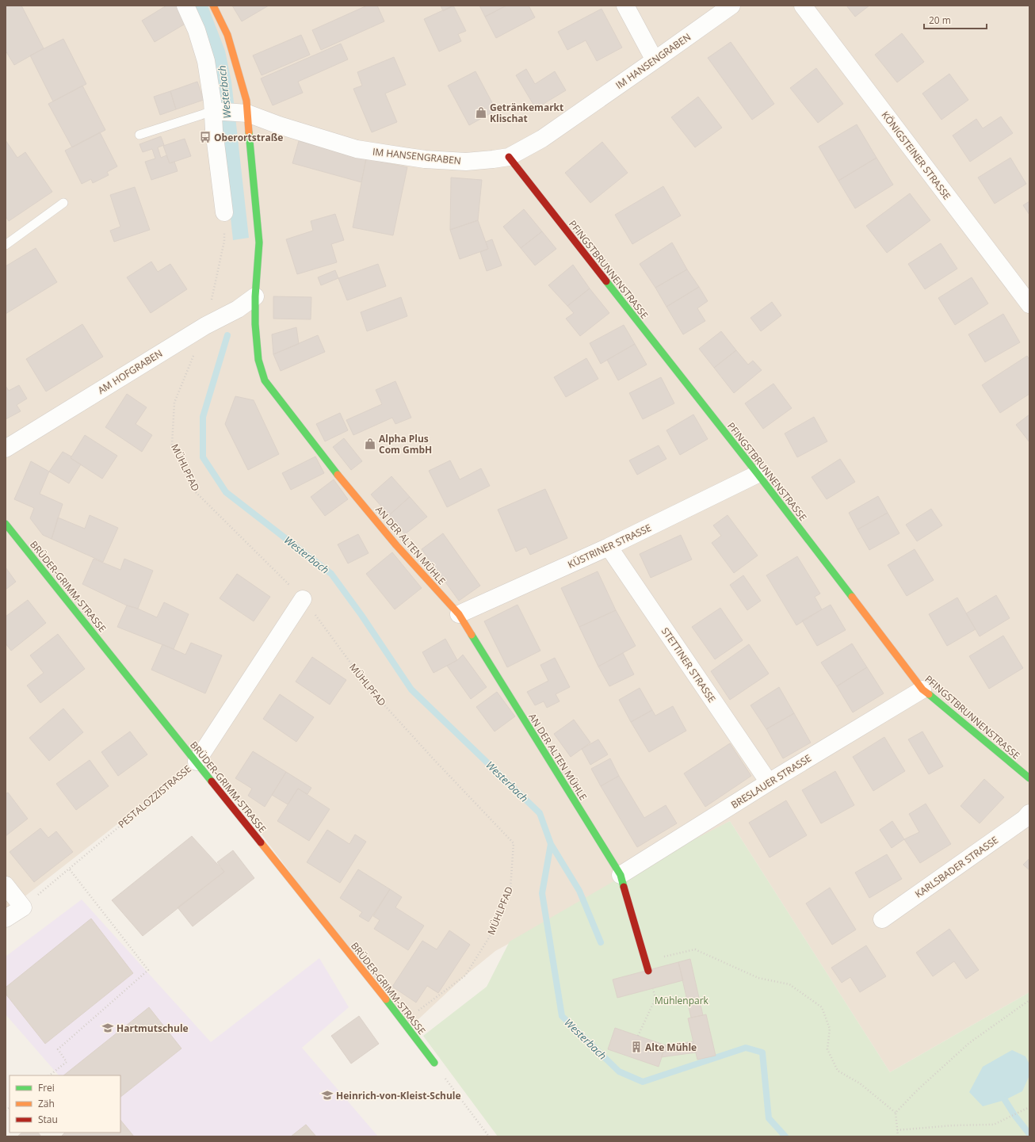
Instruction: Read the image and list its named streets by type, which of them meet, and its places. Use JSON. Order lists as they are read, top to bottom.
{
  "streets": {
    "street": [
      "IM HANSENGRABEN",
      "KÖNIGSTEINER STRASSE",
      "PFINGSTBRUNNENSTRASSE",
      "AM HOFGRABEN",
      "AN DER ALTEN MÜHLE",
      "KÜSTRINER STRASSE",
      "BRÜDER-GRIMM-STRASSE",
      "STETTINER STRASSE",
      "BRESLAUER STRASSE",
      "PESTALOZZISTRASSE",
      "KARLSBADER STRASSE"
    ],
    "path": ["MÜHLPFAD"]
  },
  "crossings": [
    ["IM HANSENGRABEN", "PFINGSTBRUNNENSTRASSE"],
    ["IM HANSENGRABEN", "AN DER ALTEN MÜHLE"],
    ["PFINGSTBRUNNENSTRASSE", "KÜSTRINER STRASSE"],
    ["PFINGSTBRUNNENSTRASSE", "BRESLAUER STRASSE"],
    ["AM HOFGRABEN", "AN DER ALTEN MÜHLE"],
    ["MÜHLPFAD", "BRÜDER-GRIMM-STRASSE"],
    ["MÜHLPFAD", "PESTALOZZISTRASSE"],
    ["AN DER ALTEN MÜHLE", "KÜSTRINER STRASSE"],
    ["AN DER ALTEN MÜHLE", "BRESLAUER STRASSE"],
    ["KÜSTRINER STRASSE", "STETTINER STRASSE"],
    ["BRÜDER-GRIMM-STRASSE", "PESTALOZZISTRASSE"],
    ["STETTINER STRASSE", "BRESLAUER STRASSE"]
  ],
  "water": ["Westerbach"],
  "parks": ["Mühlenpark"],
  "places": {
    "shop": ["Getränkemarkt Klischat", "Alpha Plus Com GmbH"],
    "bus stop": ["Oberortstraße"],
    "school or university": ["Hartmutschule", "Heinrich-von-Kleist-Schule"],
    "building": ["Alte Mühle"]
  },
  "legend": ["Frei", "Zäh", "Stau"],
  "scale_bar": "20 m"
}
